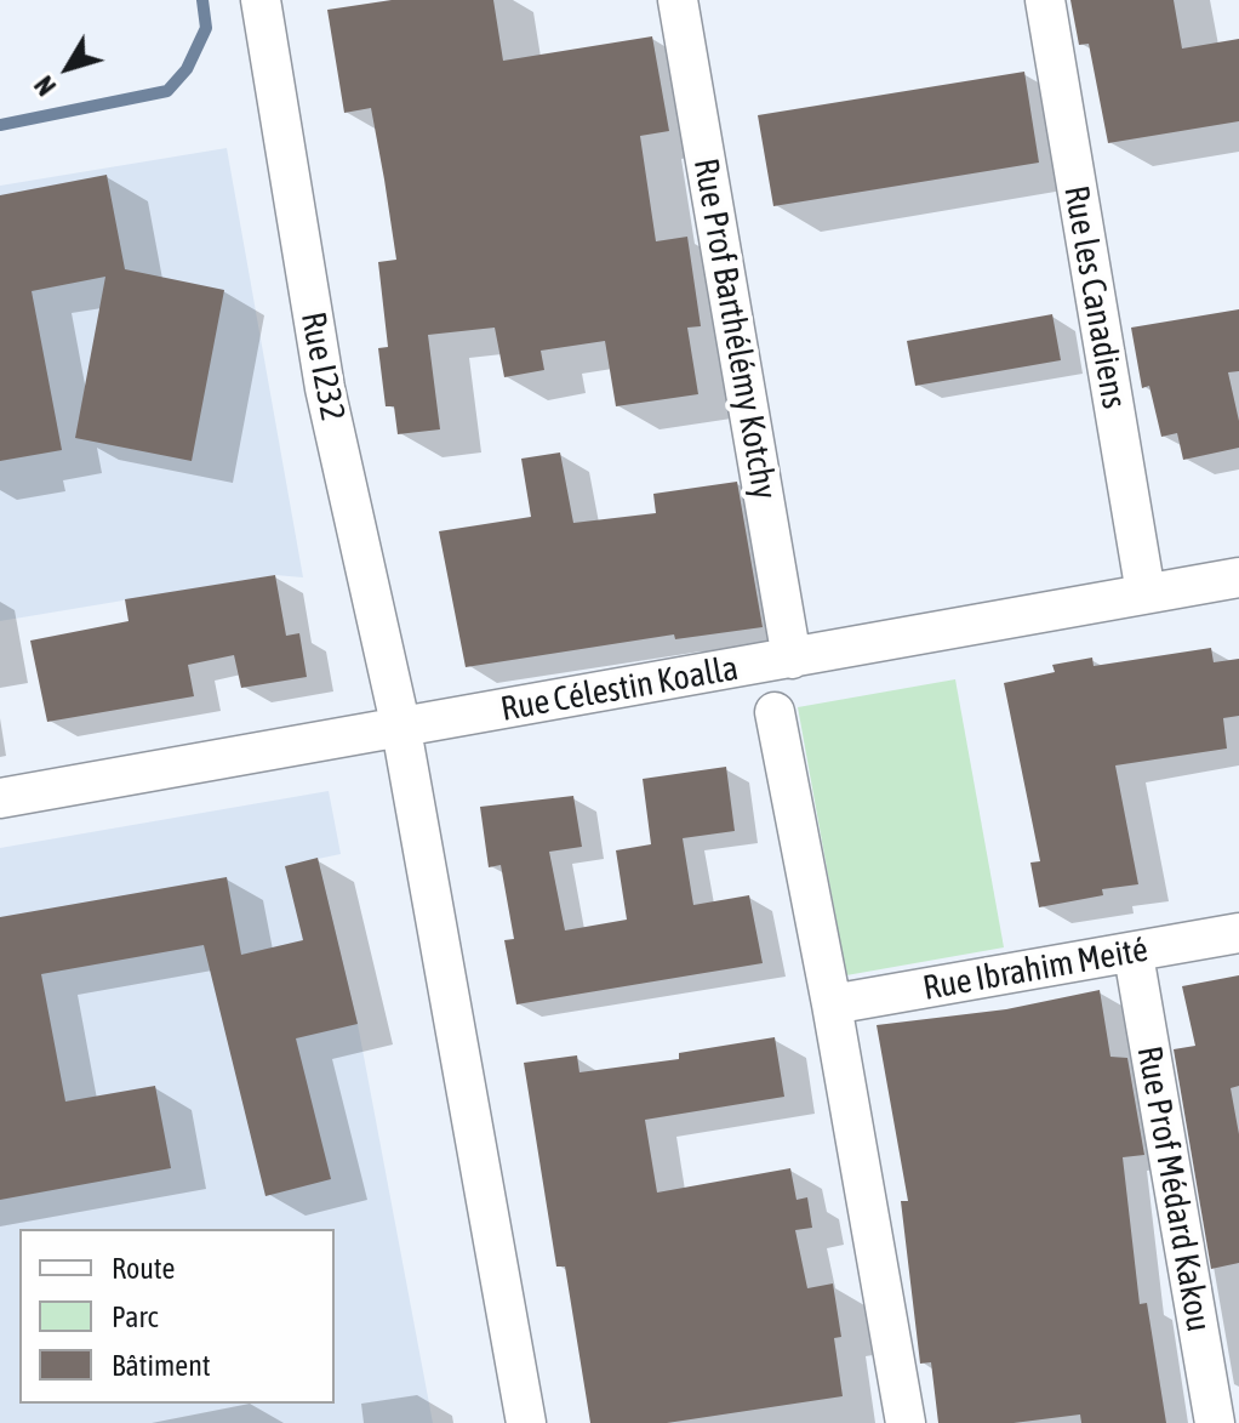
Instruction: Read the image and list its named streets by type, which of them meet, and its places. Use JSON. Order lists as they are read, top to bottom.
{
  "streets": {
    "street": [
      "Rue les Canadiens",
      "Rue Prof Barthélémy Kotchy",
      "Rue I232",
      "Rue Célestin Koalla",
      "Rue Ibrahim Meité",
      "Rue Prof Médard Kakou"
    ]
  },
  "crossings": [
    ["Rue les Canadiens", "Rue Célestin Koalla"],
    ["Rue Prof Barthélémy Kotchy", "Rue Célestin Koalla"],
    ["Rue I232", "Rue Célestin Koalla"],
    ["Rue Ibrahim Meité", "Rue Prof Médard Kakou"]
  ],
  "legend": ["Route", "Parc", "Bâtiment"],
  "north": "bottom left"
}
